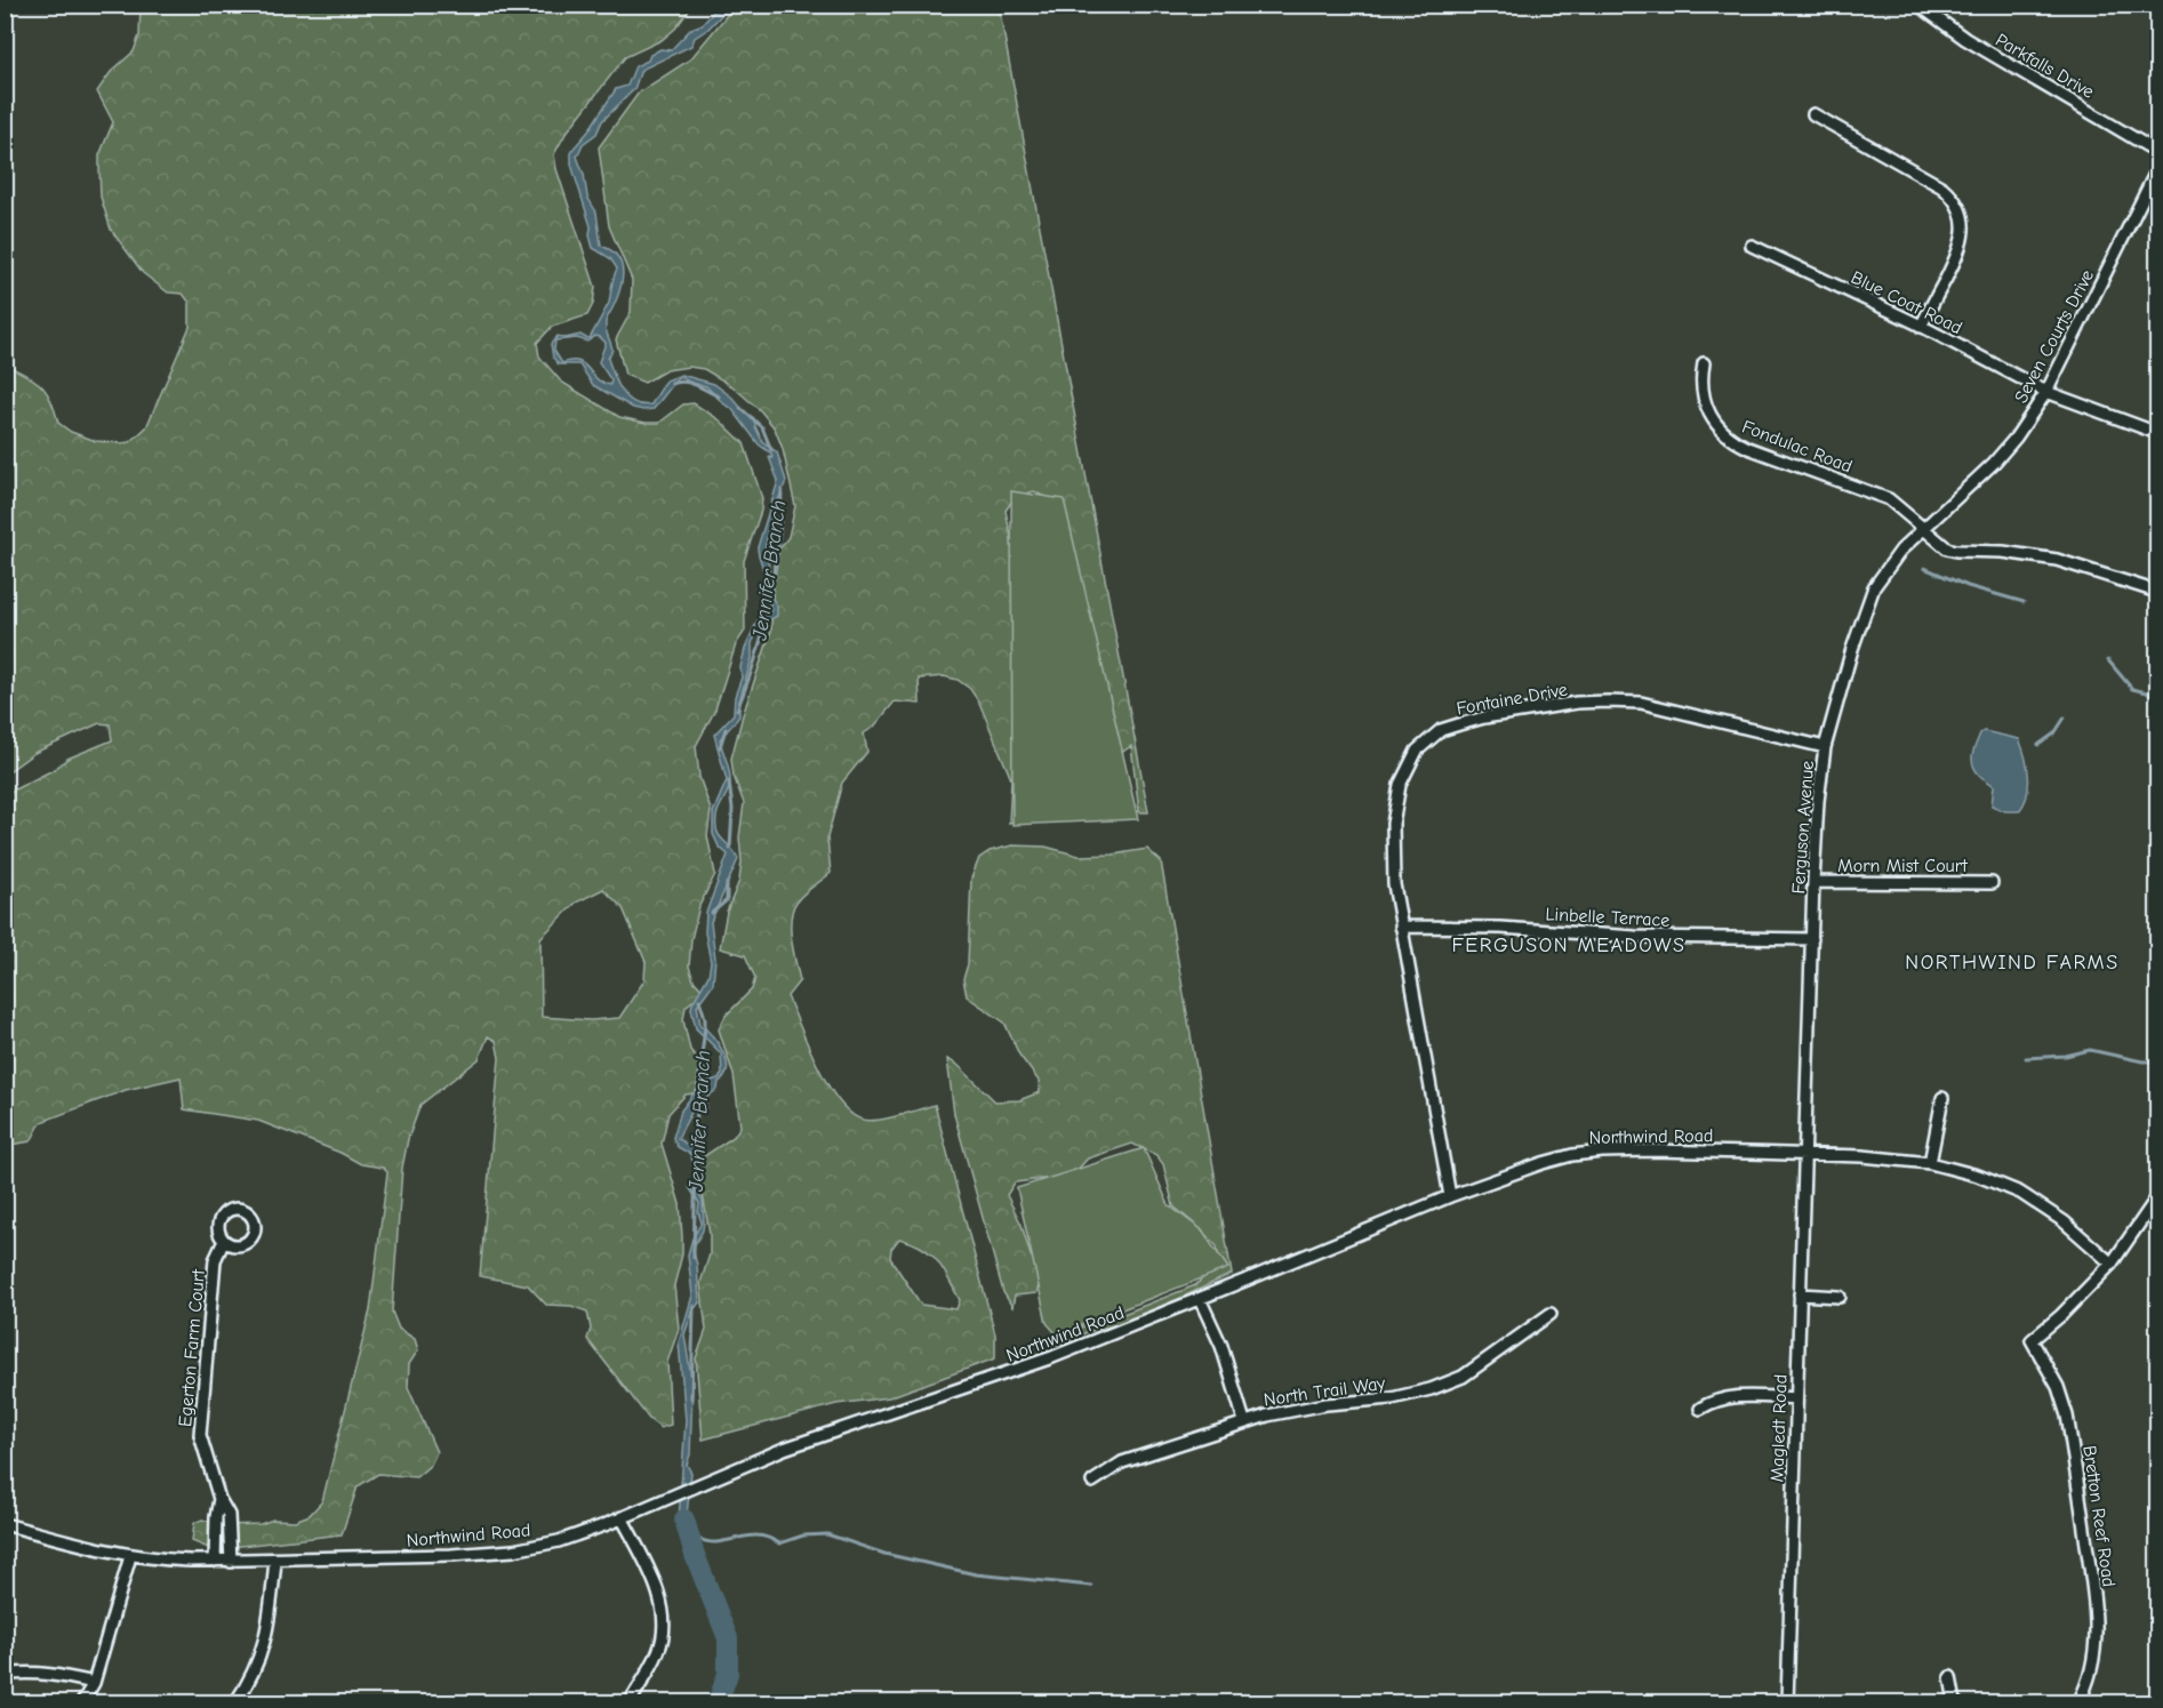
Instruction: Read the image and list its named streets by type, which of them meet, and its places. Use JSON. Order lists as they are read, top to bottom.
{
  "streets": {
    "street": [
      "Parkfalls Drive",
      "Blue Coat Road",
      "Seven Courts Drive",
      "Fondulac Road",
      "Fontaine Drive",
      "Ferguson Avenue",
      "Morn Mist Court",
      "Linbelle Terrace",
      "Northwind Road",
      "Egerton Farm Court",
      "North Trail Way",
      "Magledt Road",
      "Bretton Reef Road"
    ]
  },
  "crossings": [
    ["Blue Coat Road", "Seven Courts Drive"],
    ["Seven Courts Drive", "Fondulac Road"],
    ["Seven Courts Drive", "Ferguson Avenue"],
    ["Fondulac Road", "Ferguson Avenue"],
    ["Fontaine Drive", "Ferguson Avenue"],
    ["Fontaine Drive", "Linbelle Terrace"],
    ["Fontaine Drive", "Northwind Road"],
    ["Ferguson Avenue", "Morn Mist Court"],
    ["Ferguson Avenue", "Linbelle Terrace"],
    ["Ferguson Avenue", "Northwind Road"],
    ["Ferguson Avenue", "Magledt Road"],
    ["Northwind Road", "Egerton Farm Court"],
    ["Northwind Road", "Magledt Road"],
    ["Northwind Road", "Bretton Reef Road"]
  ],
  "districts": ["FERGUSON MEADOWS", "NORTHWIND FARMS"],
  "water": ["Jennifer Branch"]
}
